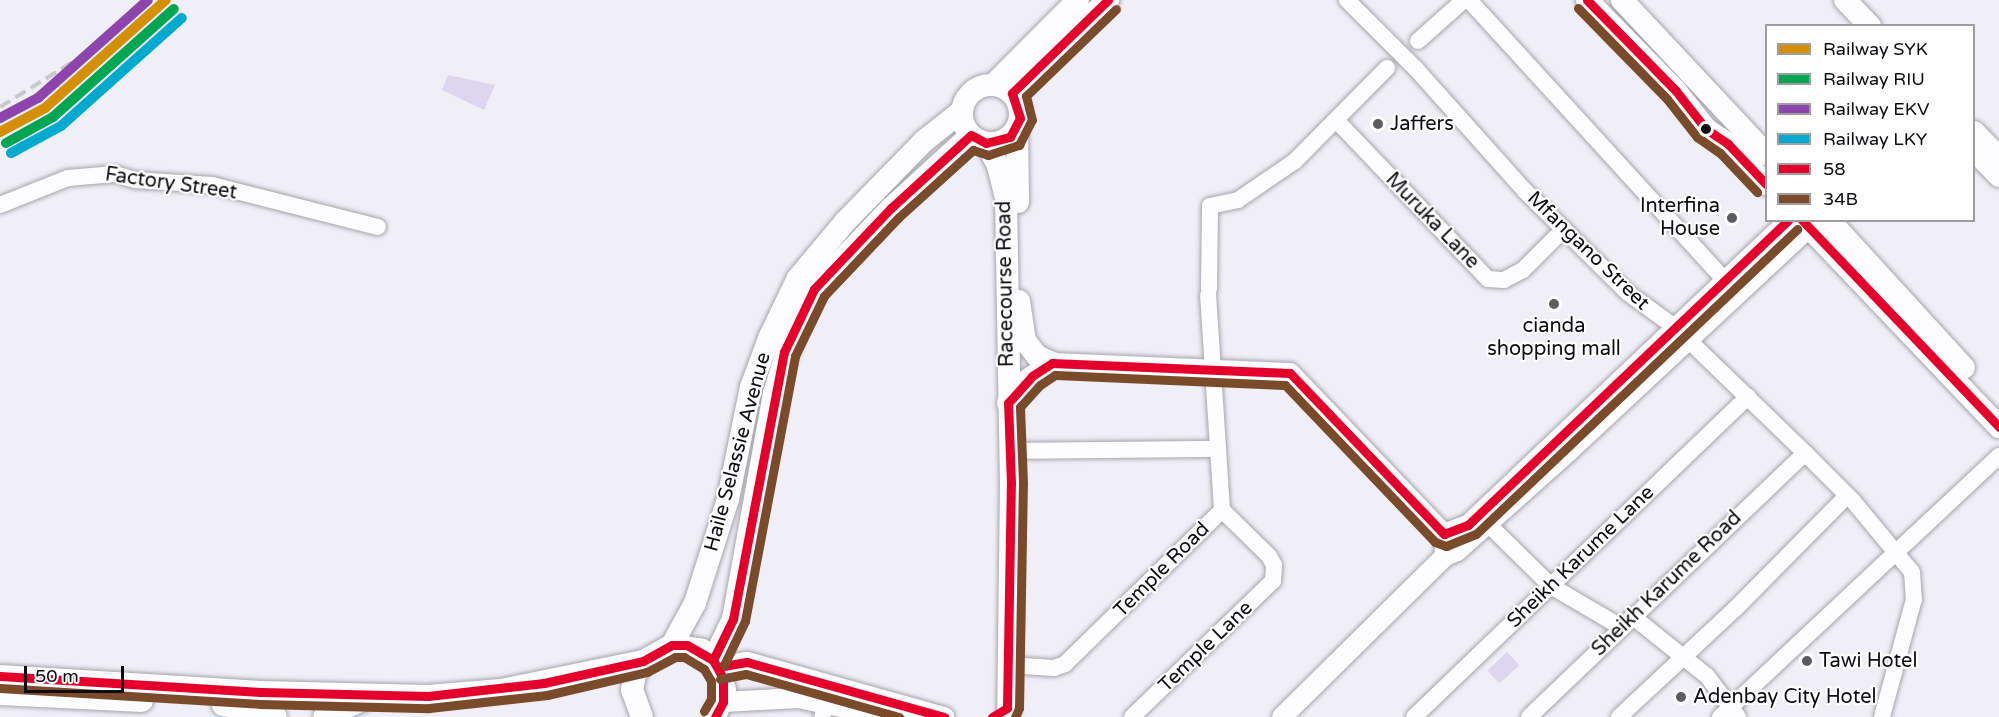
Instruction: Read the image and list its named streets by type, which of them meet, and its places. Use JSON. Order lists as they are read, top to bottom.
{
  "streets": {
    "main road": ["Racecourse Road", "Haile Selassie Avenue"],
    "street": [
      "Factory Street",
      "Muruka Lane",
      "Mfangano Street",
      "Sheikh Karume Lane",
      "Temple Road",
      "Sheikh Karume Road",
      "Temple Lane"
    ]
  },
  "crossings": [
    ["Muruka Lane", "Mfangano Street"],
    ["Muruka Lane", "Temple Road"],
    ["Mfangano Street", "Sheikh Karume Lane"],
    ["Mfangano Street", "Sheikh Karume Road"],
    ["Racecourse Road", "Haile Selassie Avenue"],
    ["Racecourse Road", "Temple Road"],
    ["Temple Road", "Temple Lane"]
  ],
  "places": [
    "Jaffers",
    "Interfina House",
    "cianda shopping mall",
    "Tawi Hotel",
    "Adenbay City Hotel"
  ],
  "lines": [
    "rail line SYK",
    "rail line EKV",
    "transit line 58",
    "transit line 34B",
    "rail line RIU",
    "rail line LKY"
  ],
  "legend": [
    "Railway SYK",
    "Railway RIU",
    "Railway EKV",
    "Railway LKY",
    "58",
    "34B"
  ],
  "scale_bar": "50 m"
}
